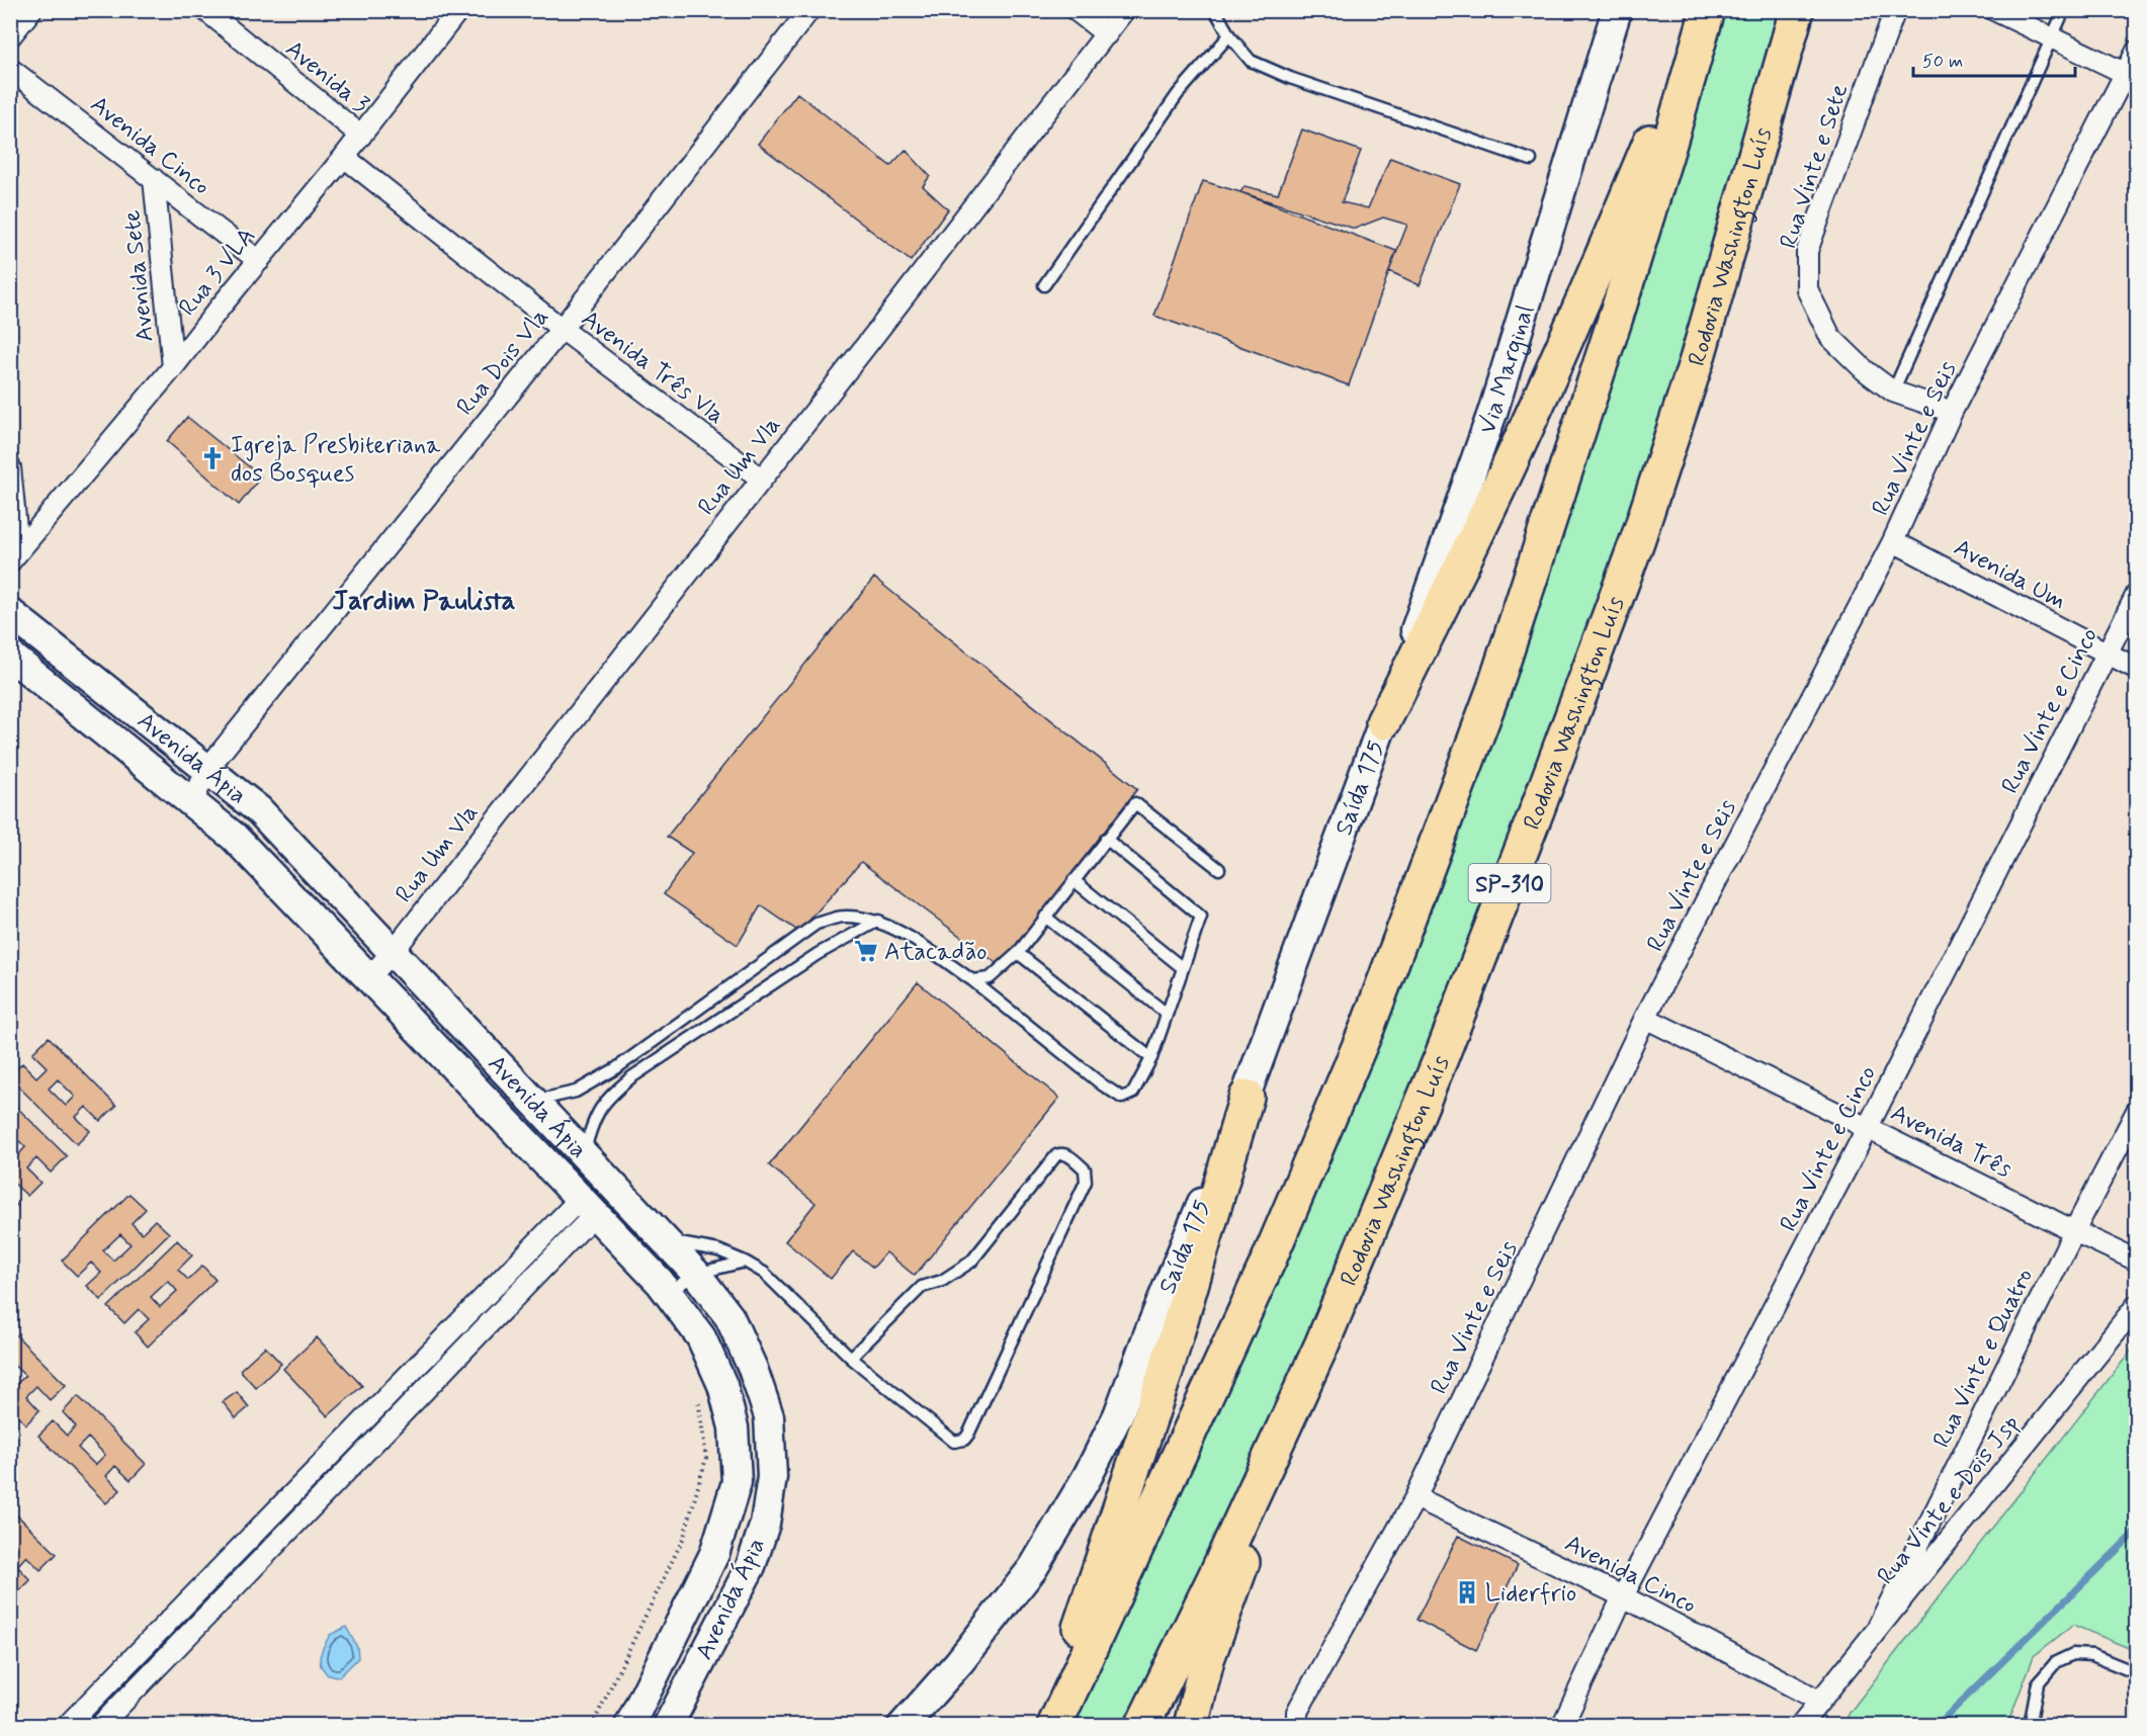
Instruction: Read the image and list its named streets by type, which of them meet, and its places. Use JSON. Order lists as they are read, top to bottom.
{
  "streets": {
    "highway": ["Rodovia Washington Luís", "SP-310"],
    "street": [
      "Avenida 3",
      "Avenida Cinco",
      "Rua Vinte e Sete",
      "Rua 3 VLA",
      "Avenida Sete",
      "Rua Dois Vla",
      "Avenida Três Vla",
      "Via Marginal",
      "Rua Vinte e Seis",
      "Rua Um Vla",
      "Avenida Um",
      "Rua Vinte e Cinco",
      "Avenida Ápia",
      "Saída 175",
      "Avenida Três",
      "Rua Vinte e Quatro",
      "Rua Vinte e Dois Jsp"
    ]
  },
  "crossings": [
    ["Avenida 3", "Rua 3 VLA"],
    ["Avenida Cinco", "Rua 3 VLA"],
    ["Avenida Cinco", "Avenida Sete"],
    ["Avenida Cinco", "Rua Vinte e Seis"],
    ["Avenida Cinco", "Rua Vinte e Cinco"],
    ["Avenida Cinco", "Rua Vinte e Dois Jsp"],
    ["Rua Vinte e Sete", "Rua Vinte e Seis"],
    ["Rua 3 VLA", "Avenida Sete"],
    ["Rua 3 VLA", "Avenida Três Vla"],
    ["Rua Dois Vla", "Avenida Três Vla"],
    ["Rua Dois Vla", "Avenida Ápia"],
    ["Avenida Três Vla", "Rua Um Vla"],
    ["Via Marginal", "Saída 175"],
    ["Rua Vinte e Seis", "Avenida Um"],
    ["Rua Vinte e Seis", "Avenida Três"],
    ["Rua Um Vla", "Avenida Ápia"],
    ["Avenida Um", "Rua Vinte e Cinco"],
    ["Rua Vinte e Cinco", "Avenida Três"],
    ["Avenida Três", "Rua Vinte e Quatro"],
    ["Rua Vinte e Quatro", "Rua Vinte e Dois Jsp"]
  ],
  "districts": ["Jardim Paulista"],
  "places": {
    "church": ["Igreja Presbiteriana dos Bosques"],
    "supermarket": ["Atacadão"],
    "building": ["Liderfrio"]
  },
  "scale_bar": "50 m"
}
